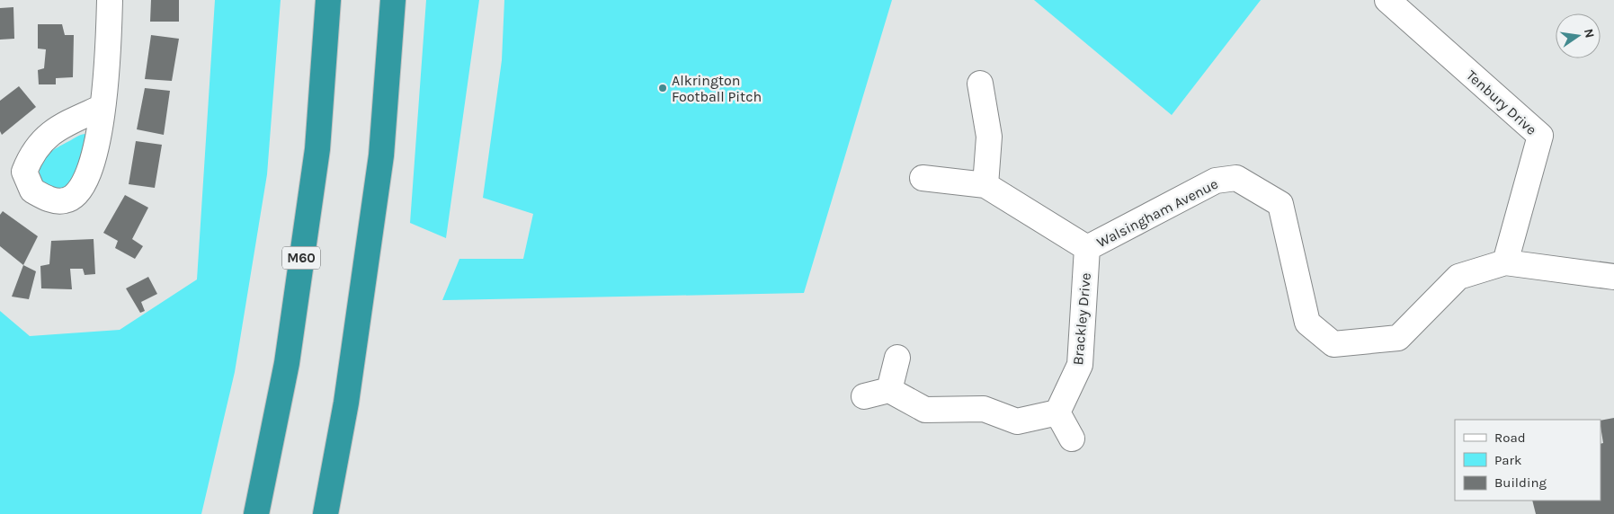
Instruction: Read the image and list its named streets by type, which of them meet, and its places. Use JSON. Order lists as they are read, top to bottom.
{
  "streets": {
    "highway": ["M60"],
    "street": ["Tenbury Drive", "Walsingham Avenue", "Brackley Drive"]
  },
  "crossings": [
    ["Tenbury Drive", "Walsingham Avenue"],
    ["Walsingham Avenue", "Brackley Drive"]
  ],
  "places": ["Alkrington Football Pitch"],
  "legend": ["Road", "Park", "Building"],
  "north": "right"
}
